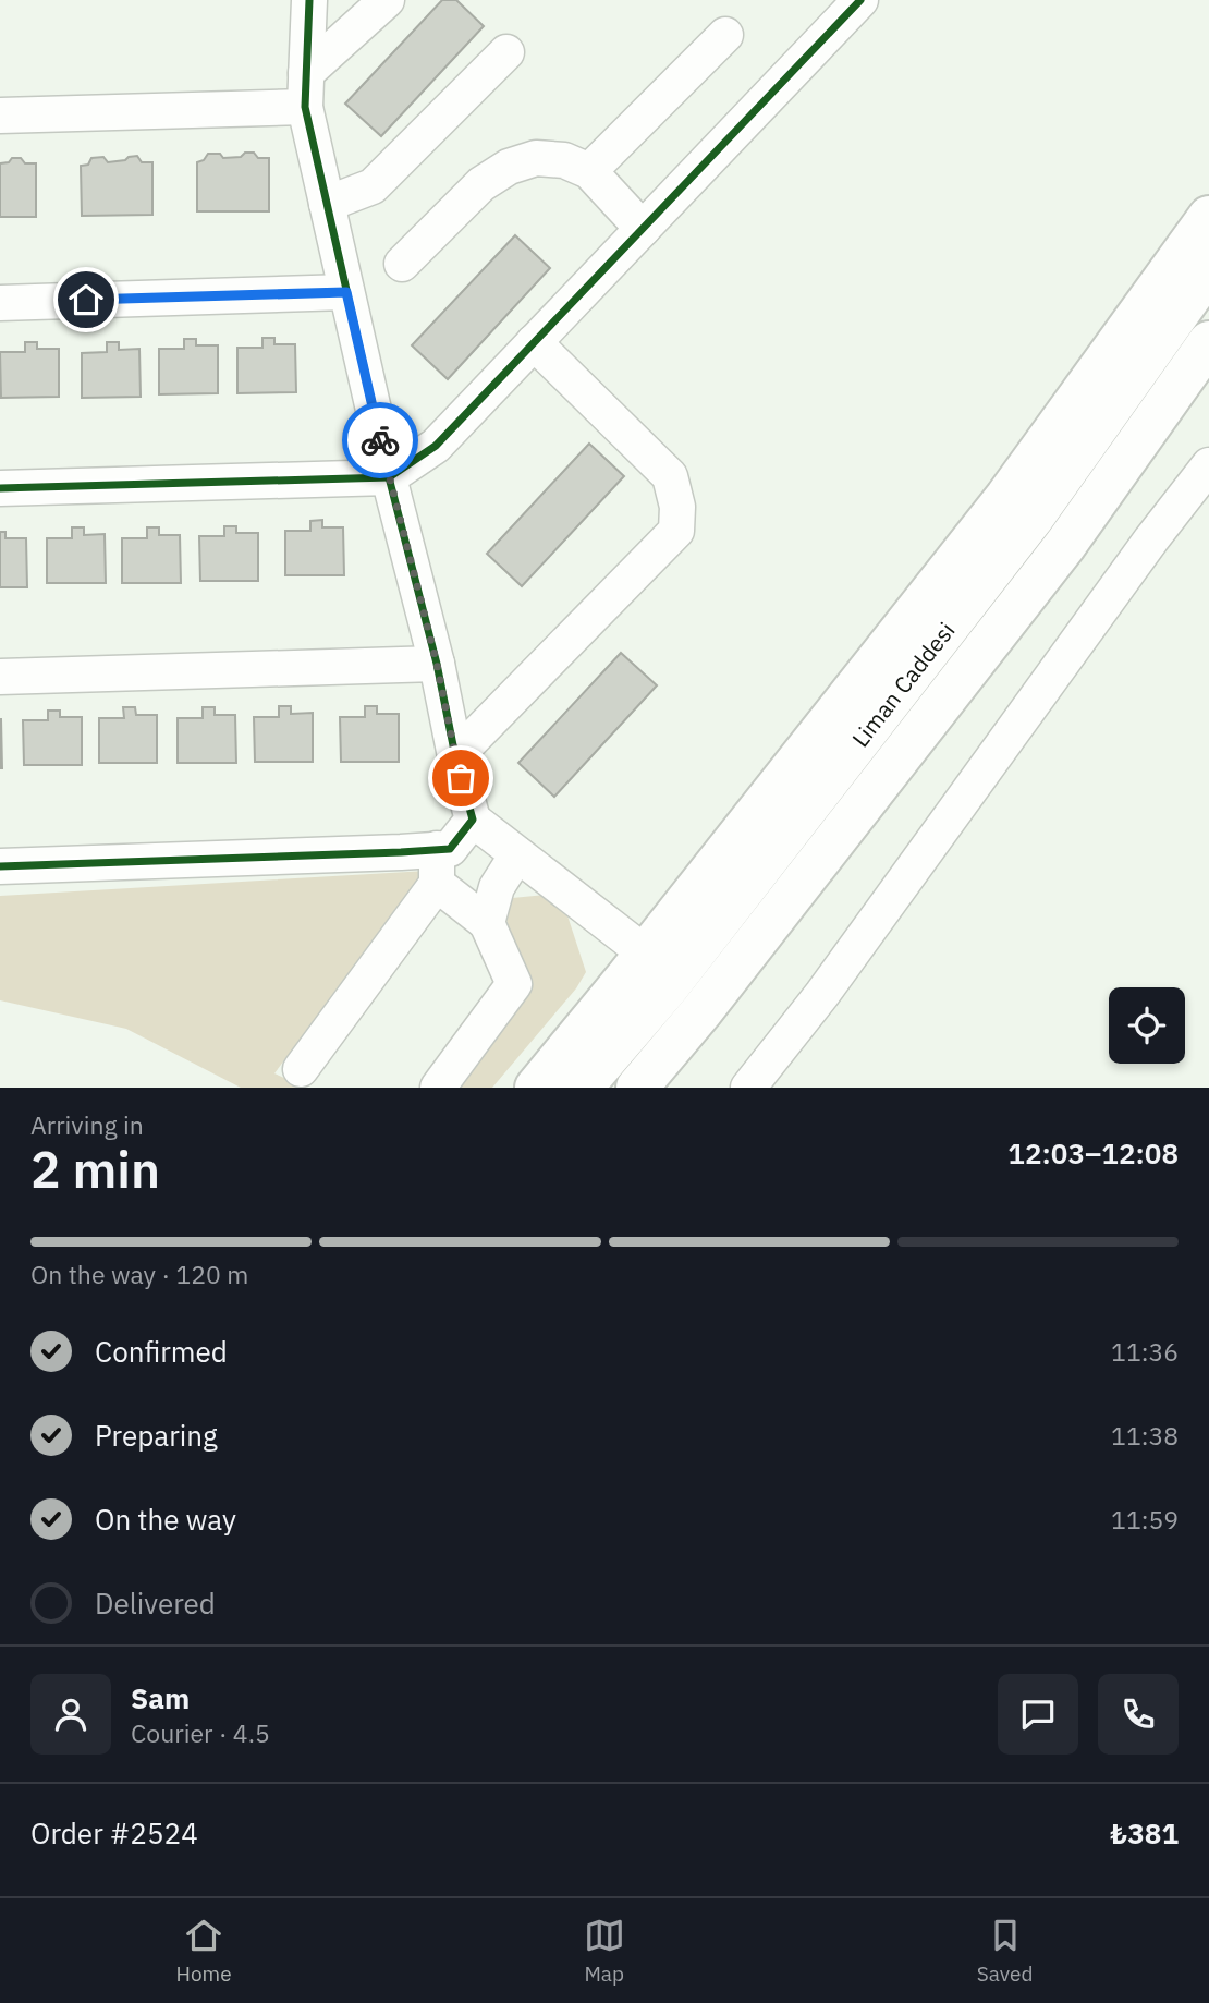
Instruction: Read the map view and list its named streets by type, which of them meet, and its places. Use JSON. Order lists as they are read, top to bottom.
{
  "streets": {
    "highway": ["Liman Caddesi"]
  },
  "page": {
    "heading": ["2 min", "Arriving in", "12:03–12:08"],
    "panel": [
      "Sam",
      "Courier · 4.5",
      "Order #2524",
      "₺381"
    ],
    "bar": "On the way · 120 m",
    "list": [
      ["Confirmed", "11:36"],
      ["Preparing", "11:38"],
      ["On the way", "11:59"],
      "Delivered"
    ],
    "tabs": ["Home", "Map", "Saved"]
  }
}
